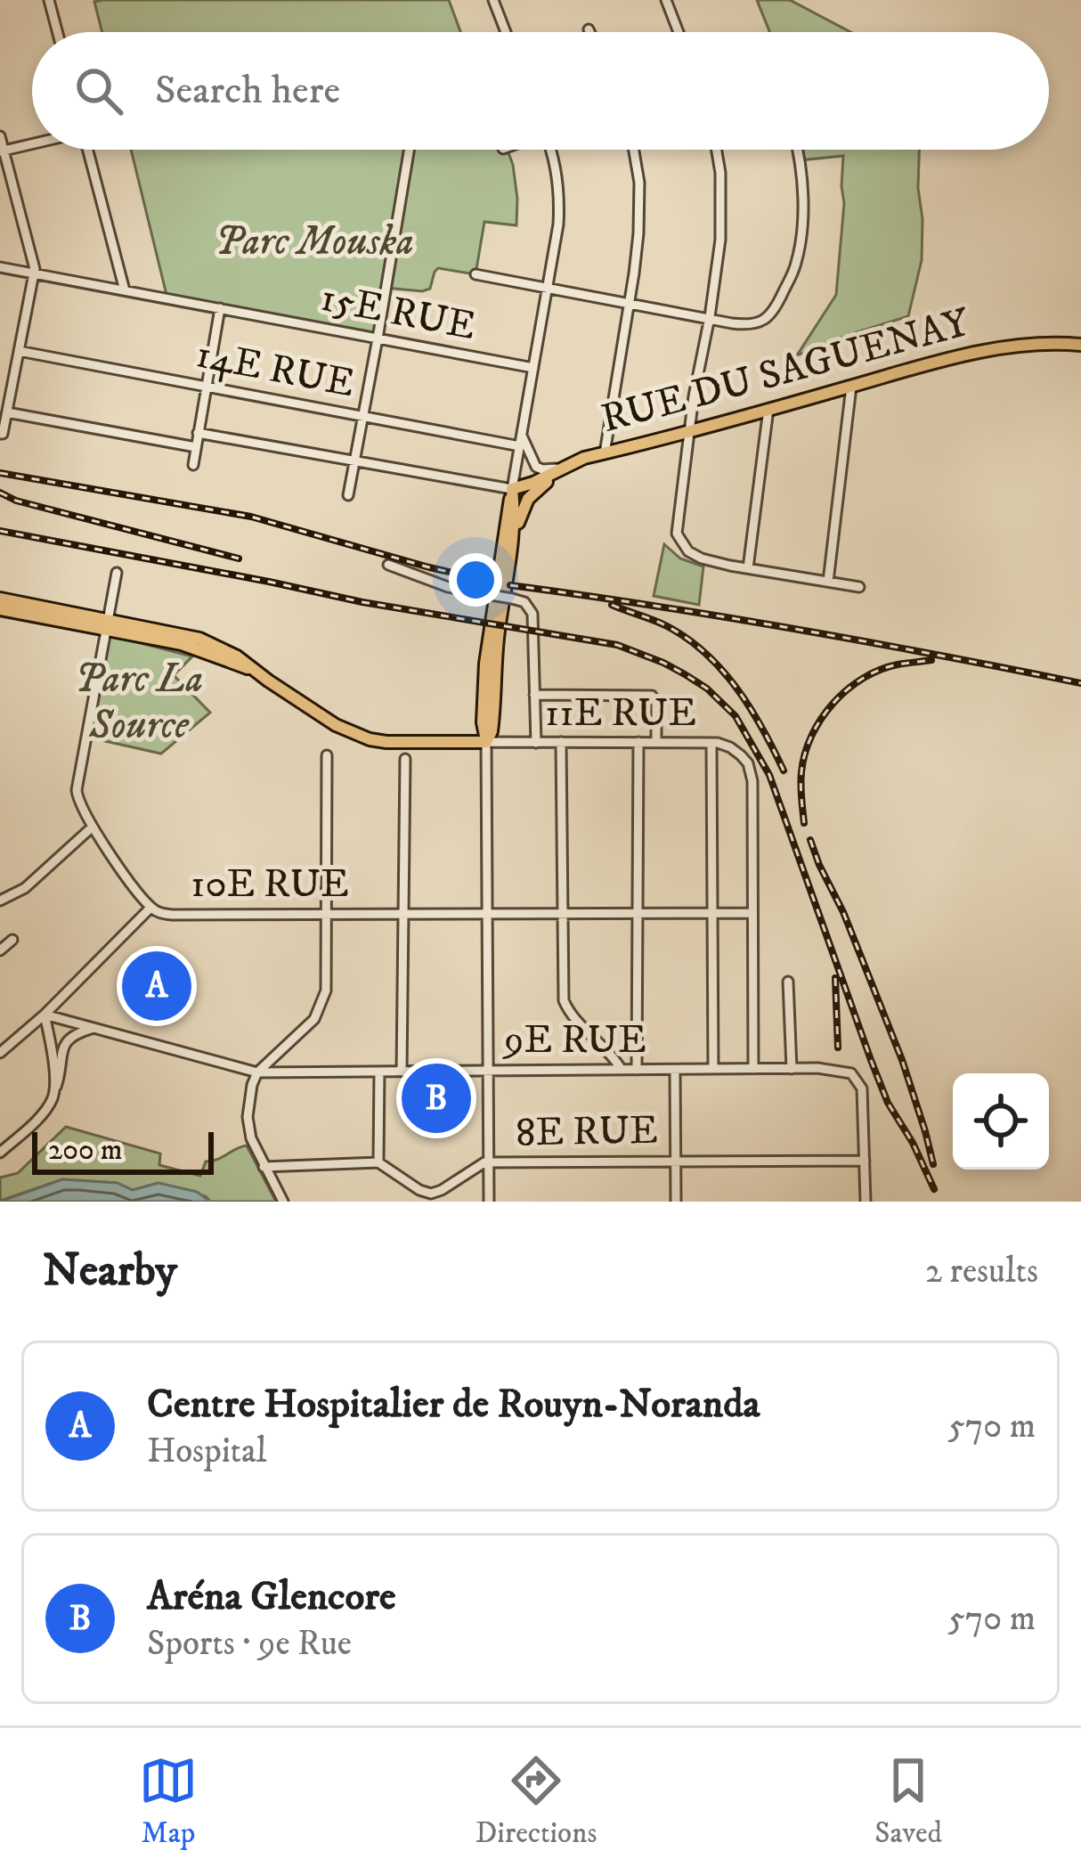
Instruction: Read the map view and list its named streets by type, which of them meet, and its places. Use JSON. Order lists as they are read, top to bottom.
{
  "streets": {
    "main road": ["RUE DU SAGUENAY"],
    "street": [
      "15E RUE",
      "14E RUE",
      "11E RUE",
      "10E RUE",
      "9E RUE",
      "8E RUE"
    ]
  },
  "crossings": [
    ["11E RUE", "10E RUE"],
    ["9E RUE", "8E RUE"]
  ],
  "parks": ["Parc Mouska", "Parc La Source"],
  "scale_bar": "200 m",
  "page": {
    "search": "Search here",
    "pins": ["A", "B"],
    "scale": "200 m",
    "heading": ["Nearby", "2 results"],
    "list": [
      {
        "mark": "A",
        "name": "Centre Hospitalier de Rouyn-Noranda",
        "note": "Hospital",
        "value": "570 m"
      },
      {
        "mark": "B",
        "name": "Aréna Glencore",
        "note": "Sports · 9e Rue",
        "value": "570 m"
      }
    ],
    "nav": ["Map", "Directions", "Saved"]
  }
}
